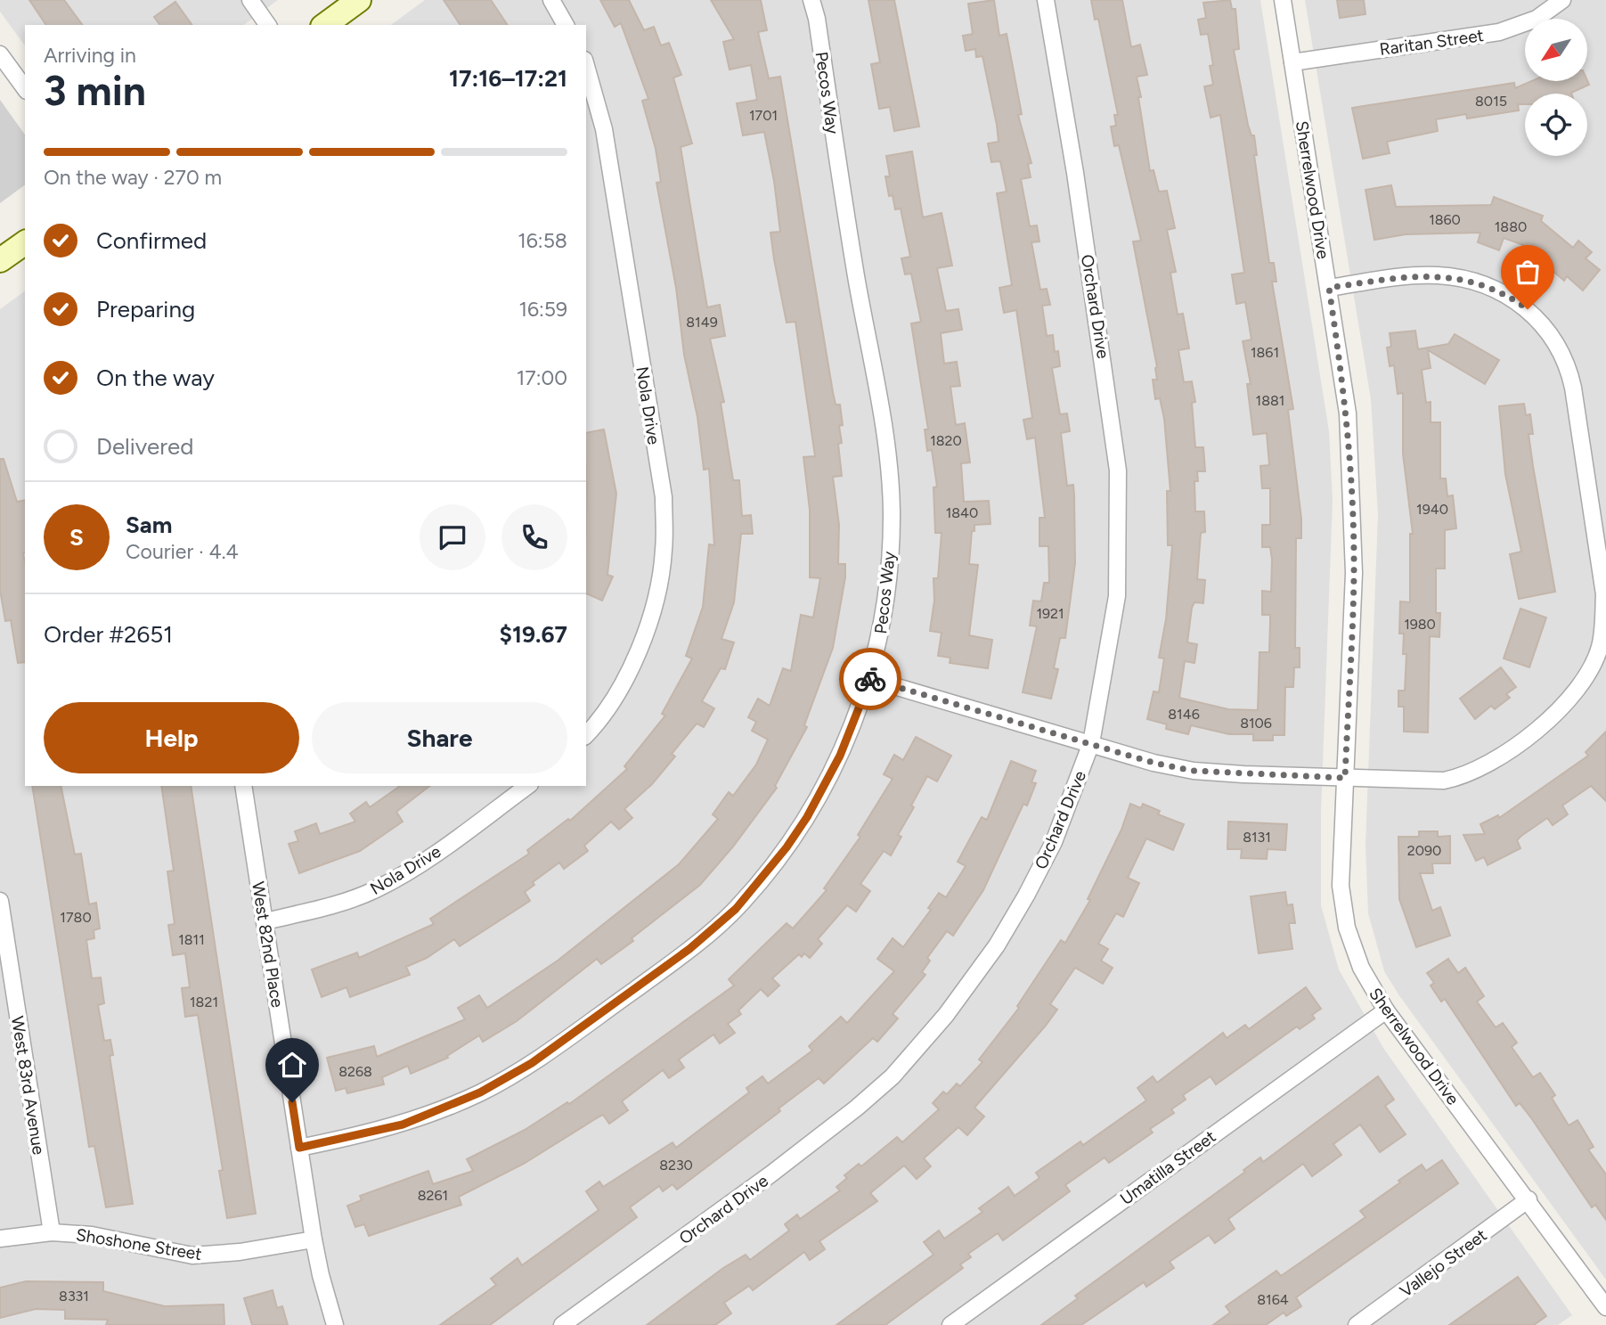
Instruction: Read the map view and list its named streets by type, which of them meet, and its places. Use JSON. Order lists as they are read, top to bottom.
{
  "streets": {
    "street": [
      "Raritan Street",
      "Pecos Way",
      "Sherrelwood Drive",
      "Orchard Drive",
      "Nola Drive",
      "West 82nd Place",
      "West 83rd Avenue",
      "Umatilla Street",
      "Shoshone Street",
      "Vallejo Street"
    ]
  },
  "crossings": [
    ["Raritan Street", "Sherrelwood Drive"],
    ["Pecos Way", "West 82nd Place"],
    ["Sherrelwood Drive", "Umatilla Street"],
    ["Sherrelwood Drive", "Vallejo Street"],
    ["Nola Drive", "West 82nd Place"],
    ["West 82nd Place", "Shoshone Street"],
    ["West 83rd Avenue", "Shoshone Street"]
  ],
  "house_numbers": [
    "8015",
    "1701",
    "1860",
    "1880",
    "8149",
    "1861",
    "1881",
    "1820",
    "1940",
    "1840",
    "1921",
    "1980",
    "8146",
    "8106",
    "8131",
    "2090",
    "1780",
    "1811",
    "1821",
    "8268",
    "8230",
    "8261",
    "8331",
    "8164"
  ],
  "north": "bottom left",
  "page": {
    "heading": ["3 min", "Arriving in", "17:16–17:21"],
    "panel": [
      "Sam",
      "Courier · 4.4",
      "Order #2651",
      "$19.67"
    ],
    "bar": "On the way · 270 m",
    "list": [
      ["Confirmed", "16:58"],
      ["Preparing", "16:59"],
      ["On the way", "17:00"],
      "Delivered"
    ],
    "round": "S",
    "buttons": ["Help", "Share"]
  }
}
